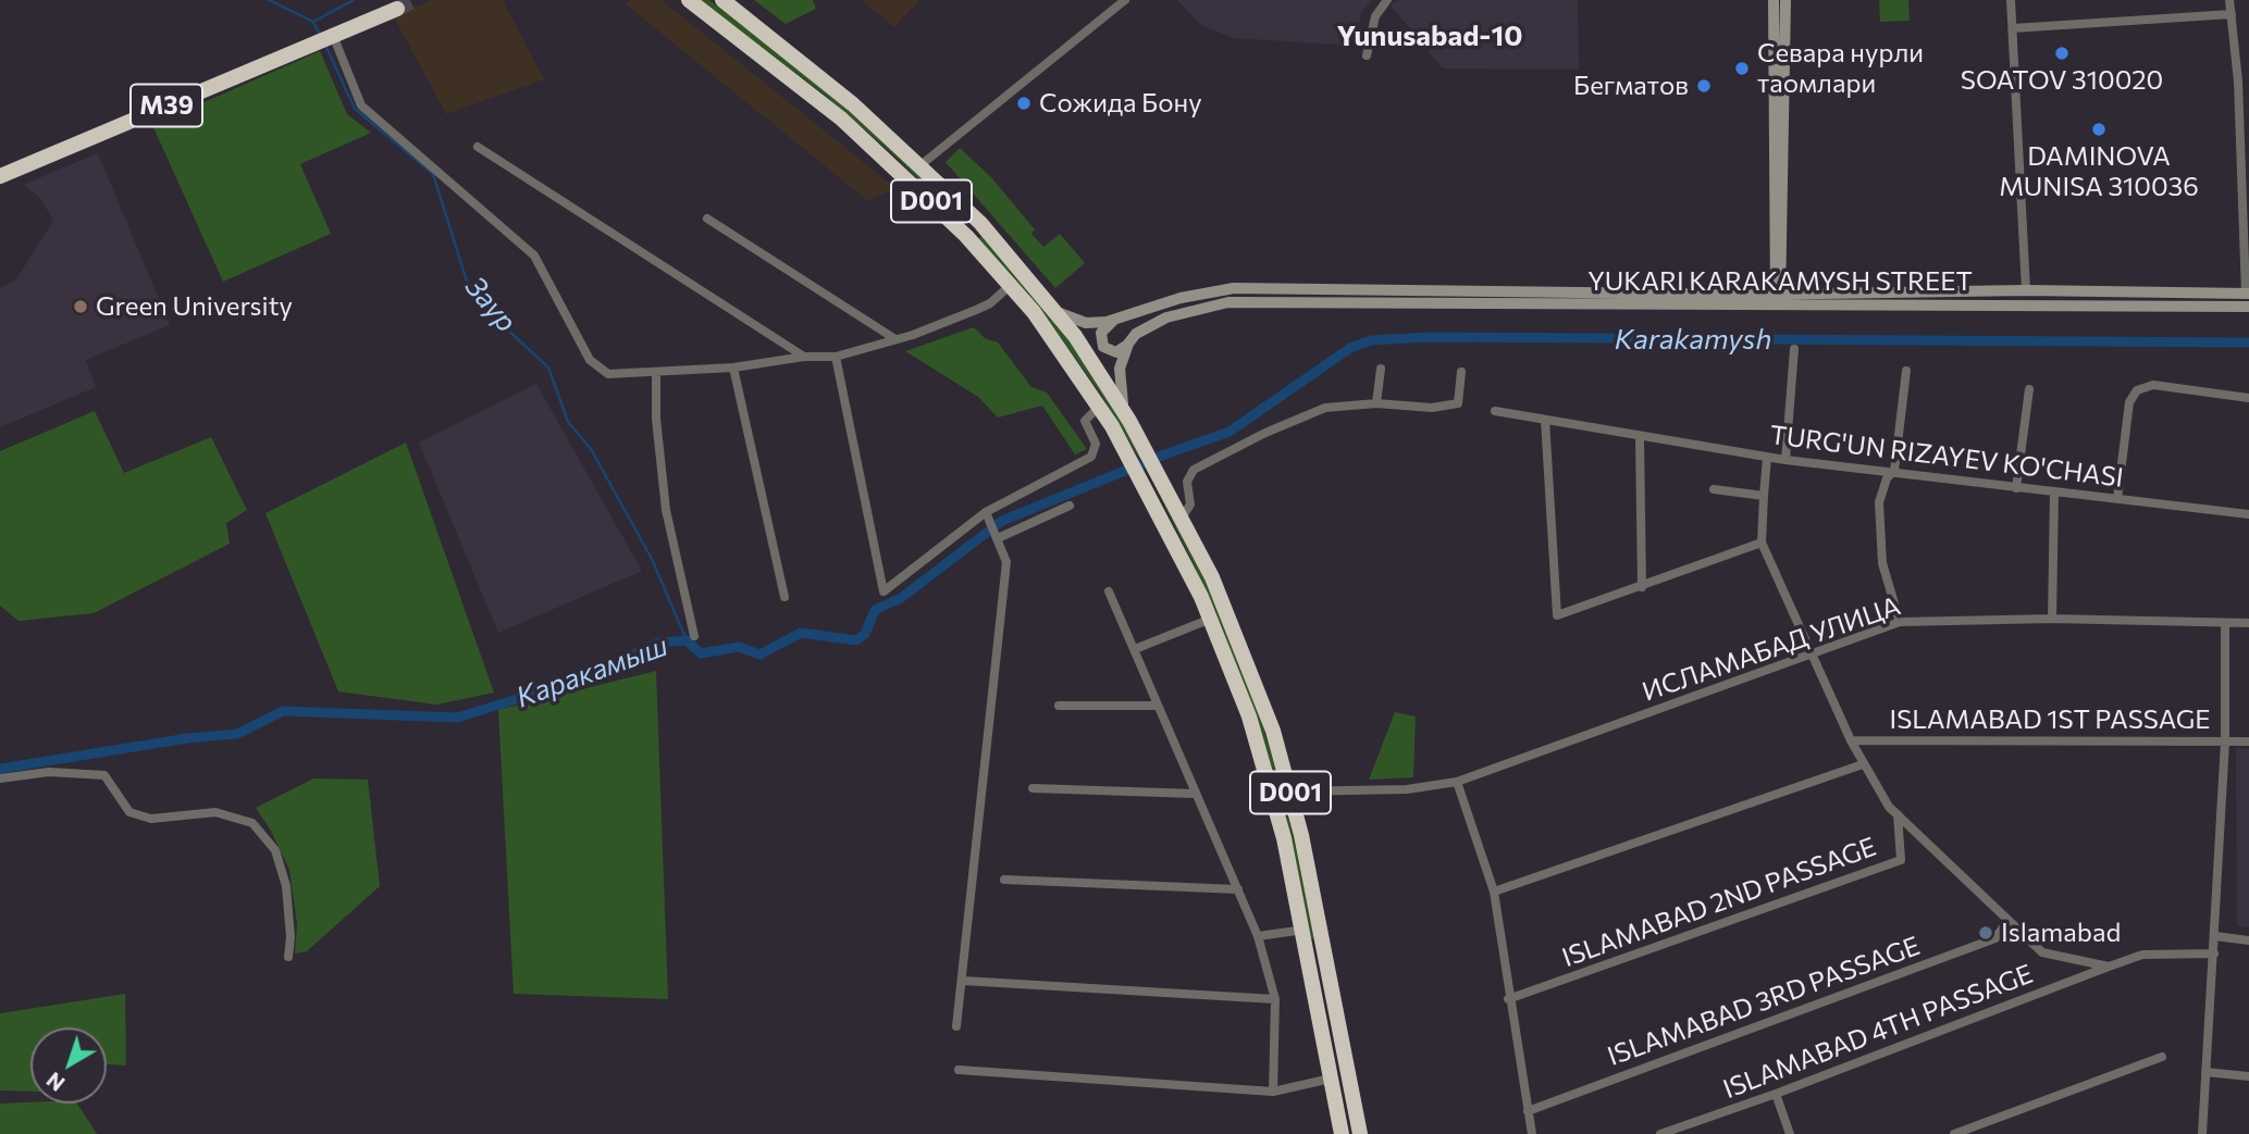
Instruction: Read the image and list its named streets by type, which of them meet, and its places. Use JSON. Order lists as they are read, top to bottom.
{
  "streets": {
    "highway": ["M39", "D001"],
    "main road": ["YUKARI KARAKAMYSH STREET"],
    "street": [
      "TURG'UN RIZAYEV KO'CHASI",
      "ИСЛАМАБАД УЛИЦА",
      "ISLAMABAD 1ST PASSAGE",
      "ISLAMABAD 2ND PASSAGE",
      "ISLAMABAD 3RD PASSAGE",
      "ISLAMABAD 4TH PASSAGE"
    ]
  },
  "crossings": [
    ["D001", "YUKARI KARAKAMYSH STREET"],
    ["D001", "ИСЛАМАБАД УЛИЦА"]
  ],
  "districts": ["Yunusabad-10"],
  "water": ["Заур", "Karakamysh", "Каракамыш"],
  "places": [
    "SOATOV 310020",
    "Севара нурли таомлари",
    "Бегматов",
    "Сожида Бону",
    "DAMINOVA MUNISA 310036",
    "Green University",
    "Islamabad"
  ],
  "north": "bottom left"
}
